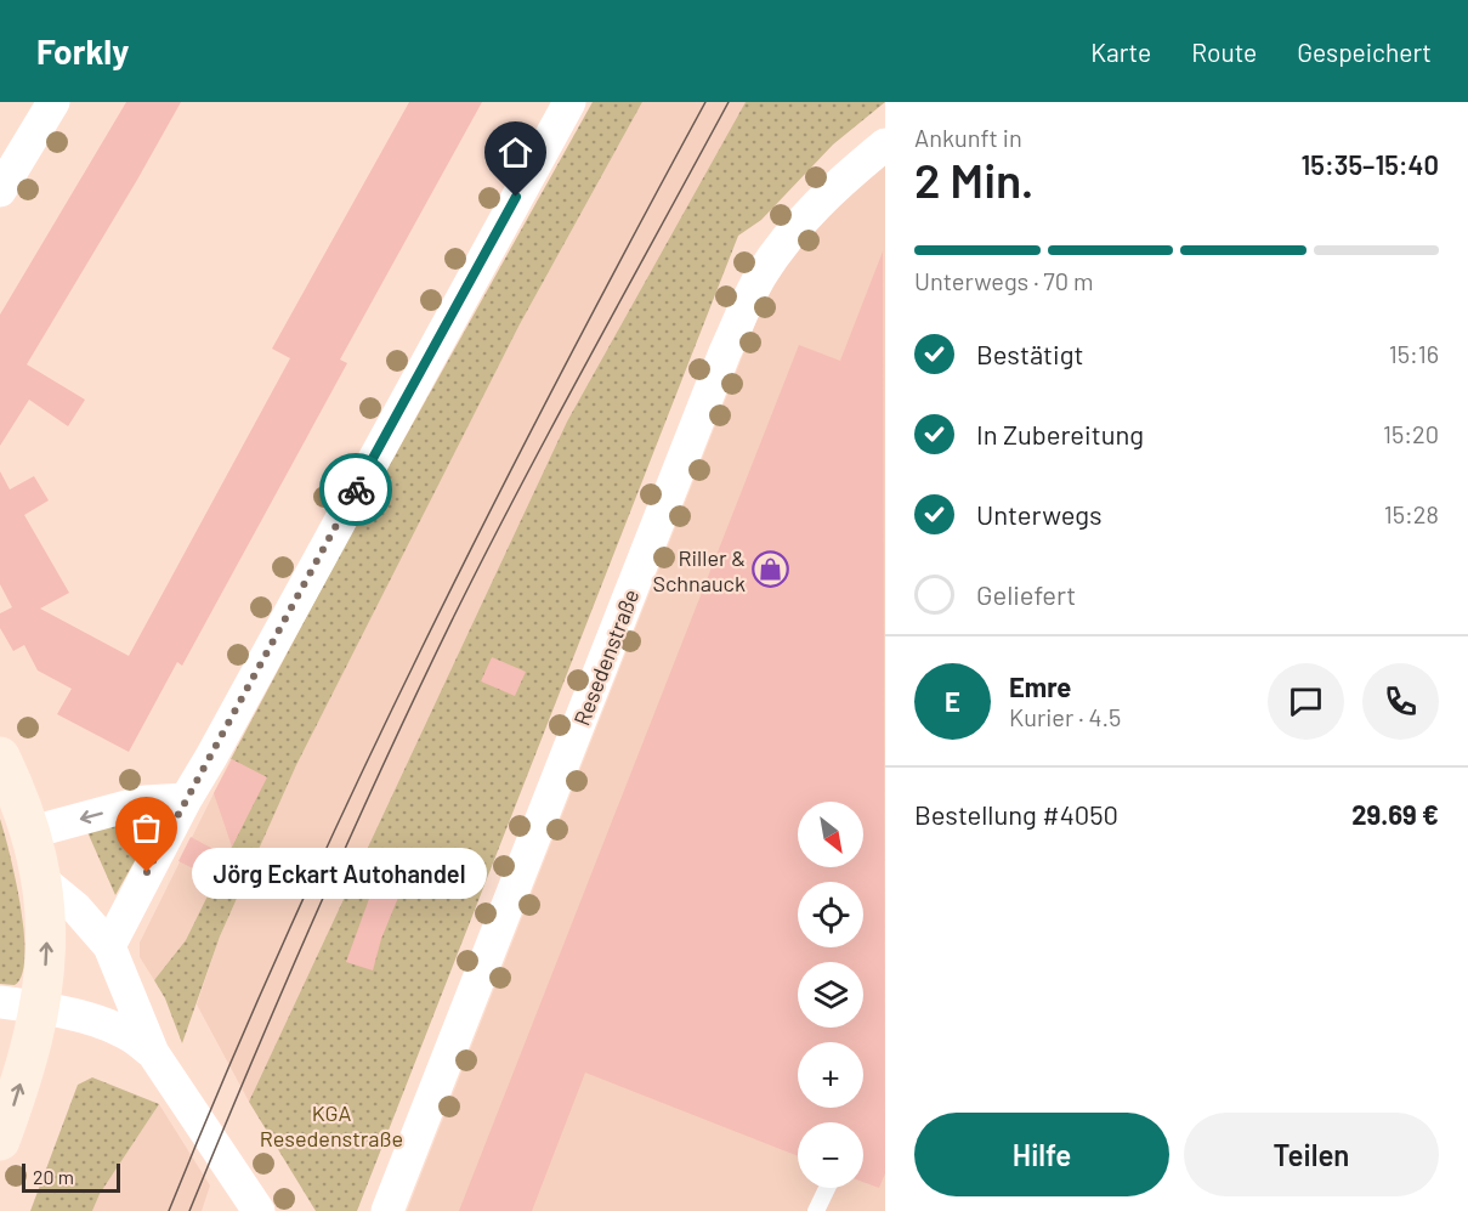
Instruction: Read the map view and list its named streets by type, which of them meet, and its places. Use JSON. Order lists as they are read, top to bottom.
{
  "streets": {
    "street": ["Resedenstraße"]
  },
  "parks": ["KGA Resedenstraße"],
  "places": {
    "shop": ["Riller & Schnauck"],
    "other": ["Jörg Eckart Autohandel"]
  },
  "scale_bar": "20 m",
  "north": "bottom right",
  "page": {
    "header": "Forkly",
    "nav": ["Karte", "Route", "Gespeichert"],
    "heading": ["2 Min.", "Ankunft in", "15:35–15:40"],
    "panel": [
      "Emre",
      "Kurier · 4.5",
      "Bestellung #4050",
      "29.69 €"
    ],
    "bar": "Unterwegs · 70 m",
    "list": [
      ["Bestätigt", "15:16"],
      ["In Zubereitung", "15:20"],
      ["Unterwegs", "15:28"],
      "Geliefert"
    ],
    "round": "E",
    "map_buttons": ["+", "−"],
    "bubble": "Jörg Eckart Autohandel",
    "buttons": ["Hilfe", "Teilen"],
    "scale": "20 m"
  }
}
